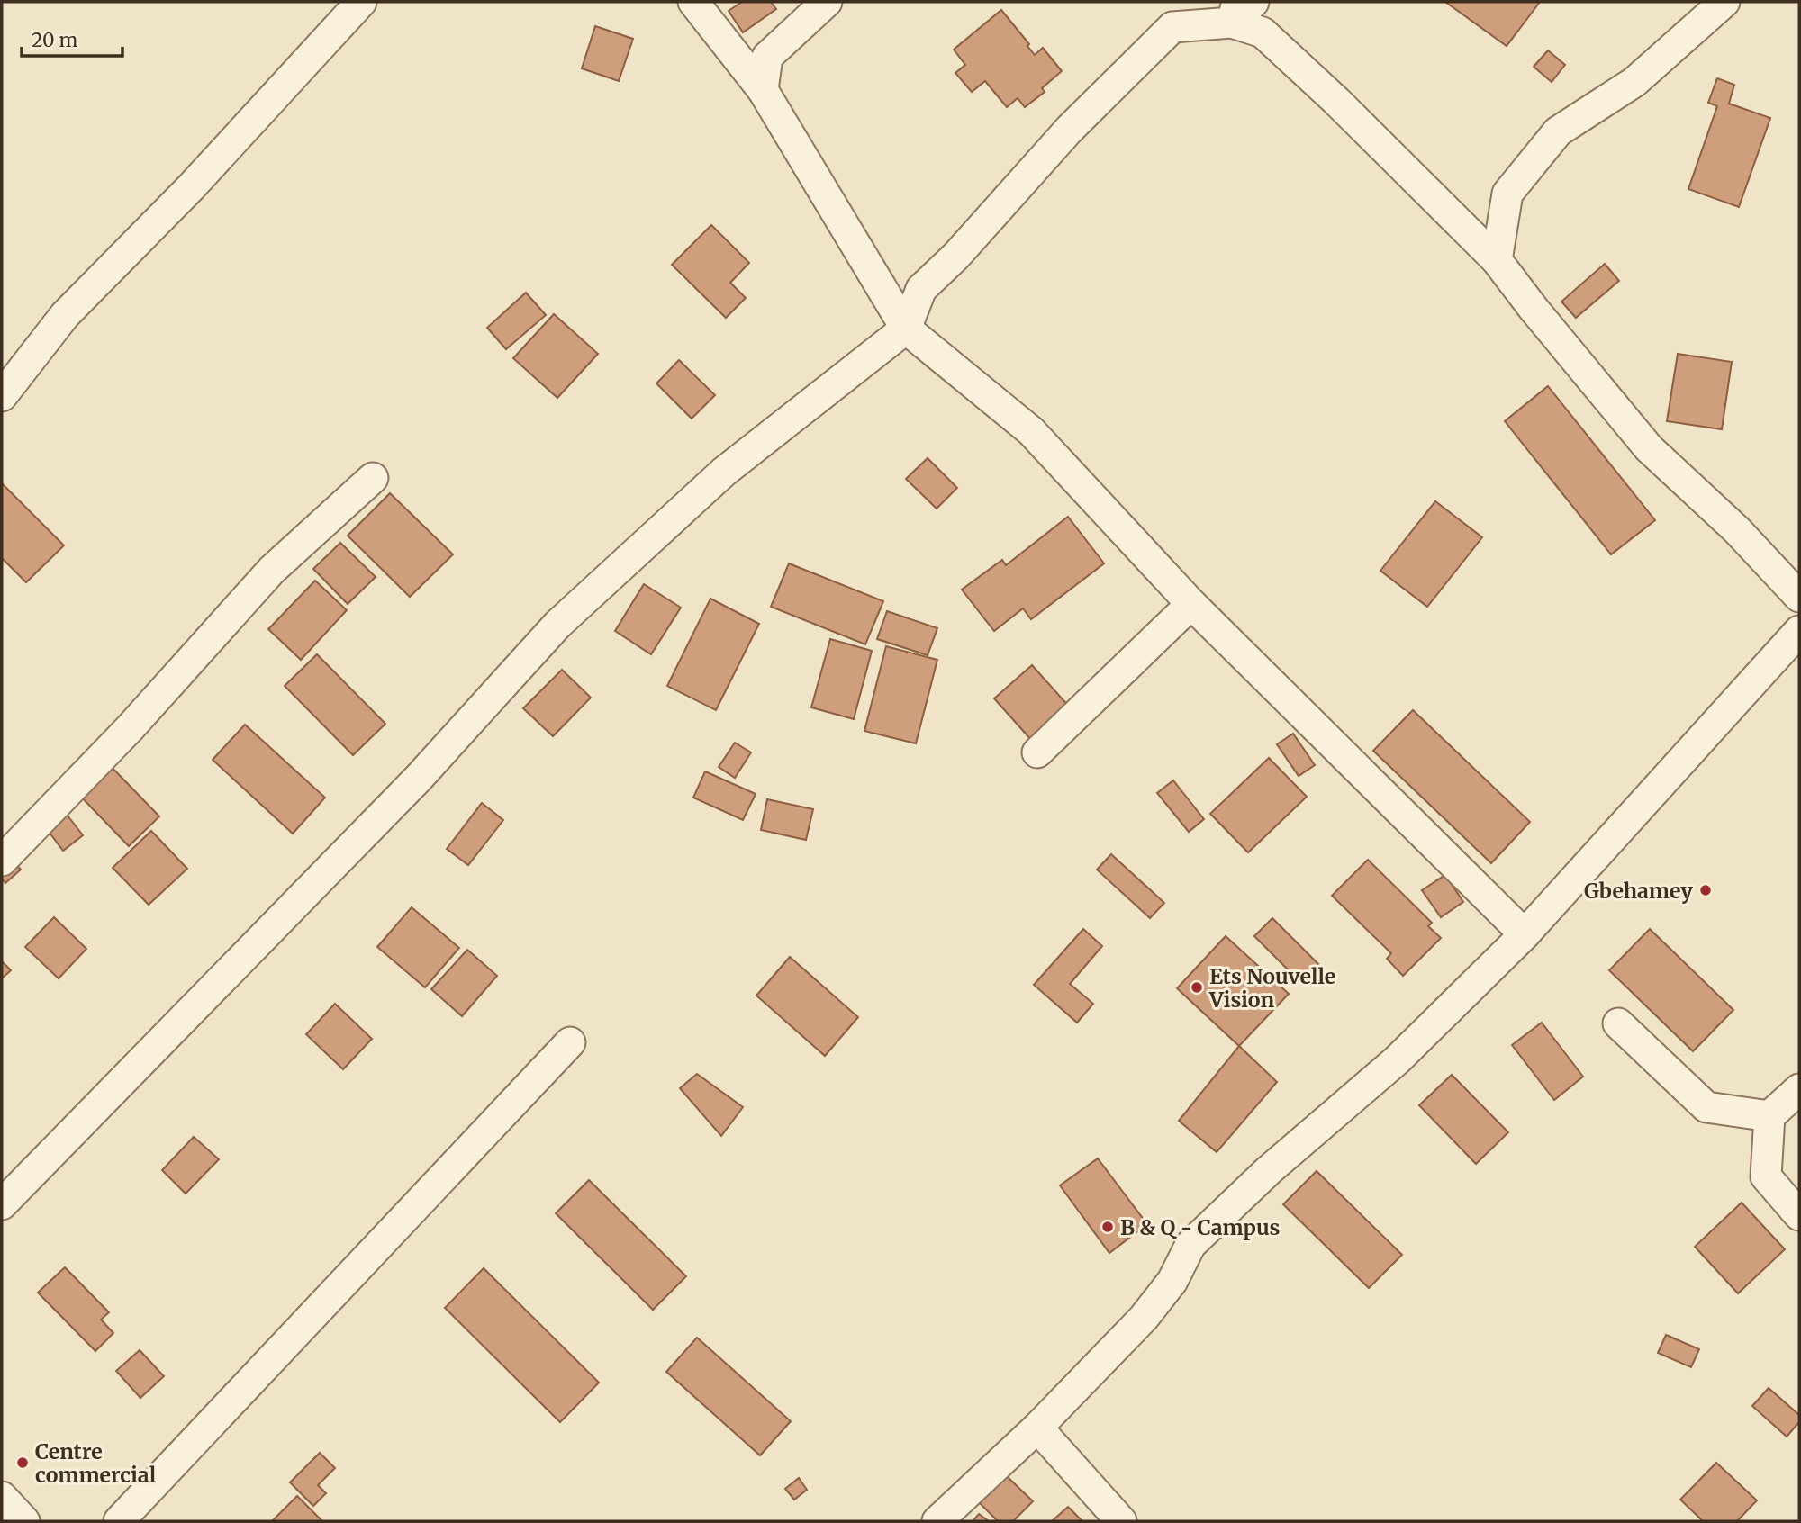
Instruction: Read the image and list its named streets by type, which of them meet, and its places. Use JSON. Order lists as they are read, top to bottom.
{
  "places": [
    "Gbehamey",
    "Ets Nouvelle Vision",
    "B & Q - Campus",
    "Centre commercial"
  ],
  "scale_bar": "20 m"
}
